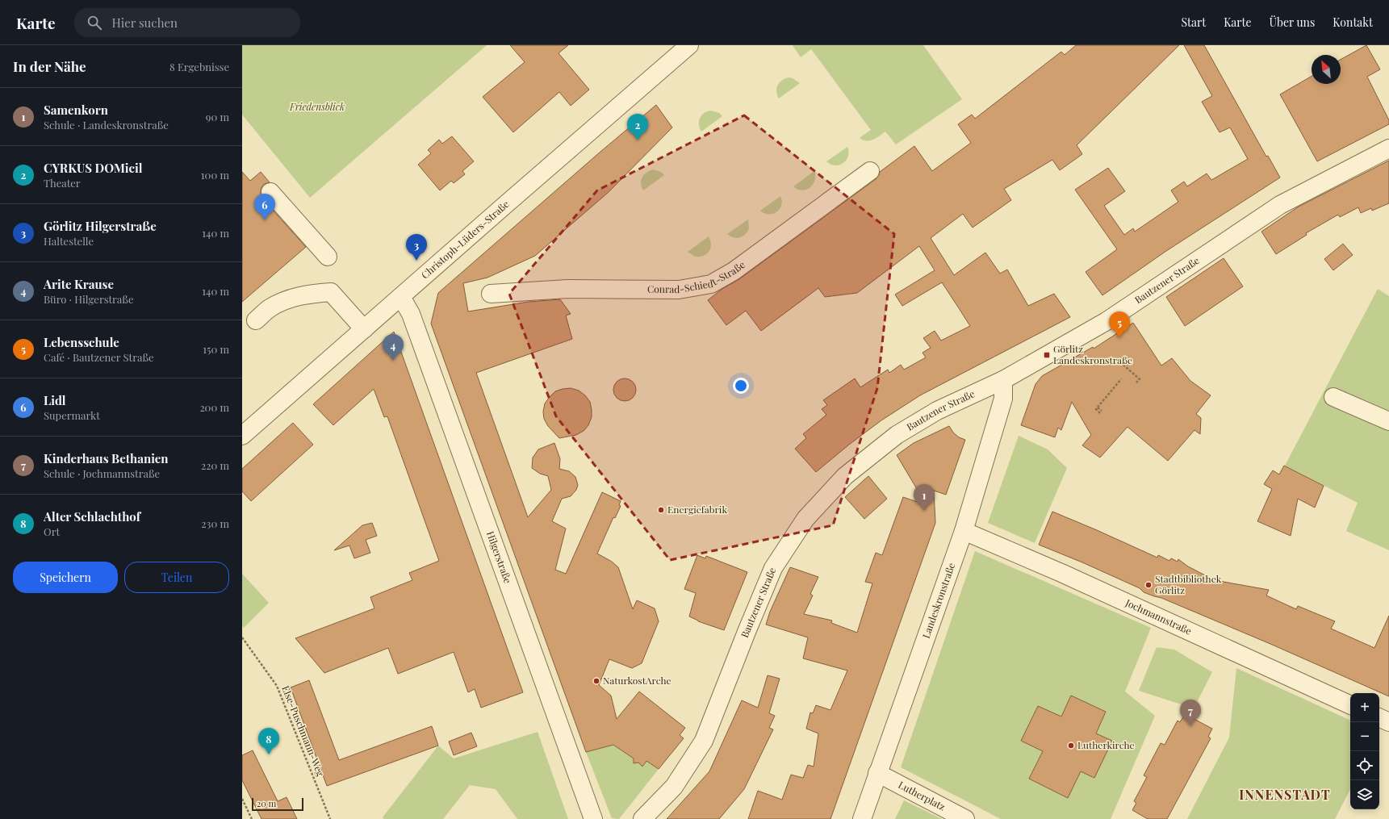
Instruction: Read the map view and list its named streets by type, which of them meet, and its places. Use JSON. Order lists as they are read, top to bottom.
{
  "streets": {
    "street": [
      "Christoph-Lüders-Straße",
      "Conrad-Schiedt-Straße",
      "Bautzener Straße",
      "Hilgerstraße",
      "Landeskronstraße",
      "Jochmannstraße",
      "Lutherplatz"
    ],
    "path": ["Else-Puschmann-Weg"]
  },
  "crossings": [
    ["Christoph-Lüders-Straße", "Hilgerstraße"],
    ["Bautzener Straße", "Landeskronstraße"],
    ["Landeskronstraße", "Jochmannstraße"],
    ["Landeskronstraße", "Lutherplatz"]
  ],
  "districts": ["INNENSTADT"],
  "parks": ["Friedensblick"],
  "places": {
    "transit": ["Görlitz Landeskronstraße"],
    "other": [
      "Energiefabrik",
      "Stadtbibliothek Görlitz",
      "NaturkostArche",
      "Lutherkirche"
    ]
  },
  "scale_bar": "20 m",
  "north": "top left",
  "page": {
    "header": "Karte",
    "search": "Hier suchen",
    "nav": [
      "Start",
      "Karte",
      "Über uns",
      "Kontakt"
    ],
    "heading": ["In der Nähe", "8 Ergebnisse"],
    "list": [
      {
        "mark": "1",
        "name": "Samenkorn",
        "note": "Schule · Landeskronstraße",
        "value": "90 m"
      },
      {
        "mark": "2",
        "name": "CYRKUS DOMicil",
        "note": "Theater",
        "value": "100 m"
      },
      {
        "mark": "3",
        "name": "Görlitz Hilgerstraße",
        "note": "Haltestelle",
        "value": "140 m"
      },
      {
        "mark": "4",
        "name": "Arite Krause",
        "note": "Büro · Hilgerstraße",
        "value": "140 m"
      },
      {
        "mark": "5",
        "name": "Lebensschule",
        "note": "Café · Bautzener Straße",
        "value": "150 m"
      },
      {
        "mark": "6",
        "name": "Lidl",
        "note": "Supermarkt",
        "value": "200 m"
      },
      {
        "mark": "7",
        "name": "Kinderhaus Bethanien",
        "note": "Schule · Jochmannstraße",
        "value": "220 m"
      },
      {
        "mark": "8",
        "name": "Alter Schlachthof",
        "note": "Ort",
        "value": "230 m"
      }
    ],
    "pins": [
      "2",
      "6",
      "3",
      "5",
      "4",
      "1",
      "7",
      "8"
    ],
    "buttons": ["Speichern", "Teilen"],
    "map_buttons": ["+", "−"],
    "scale": "20 m"
  }
}
